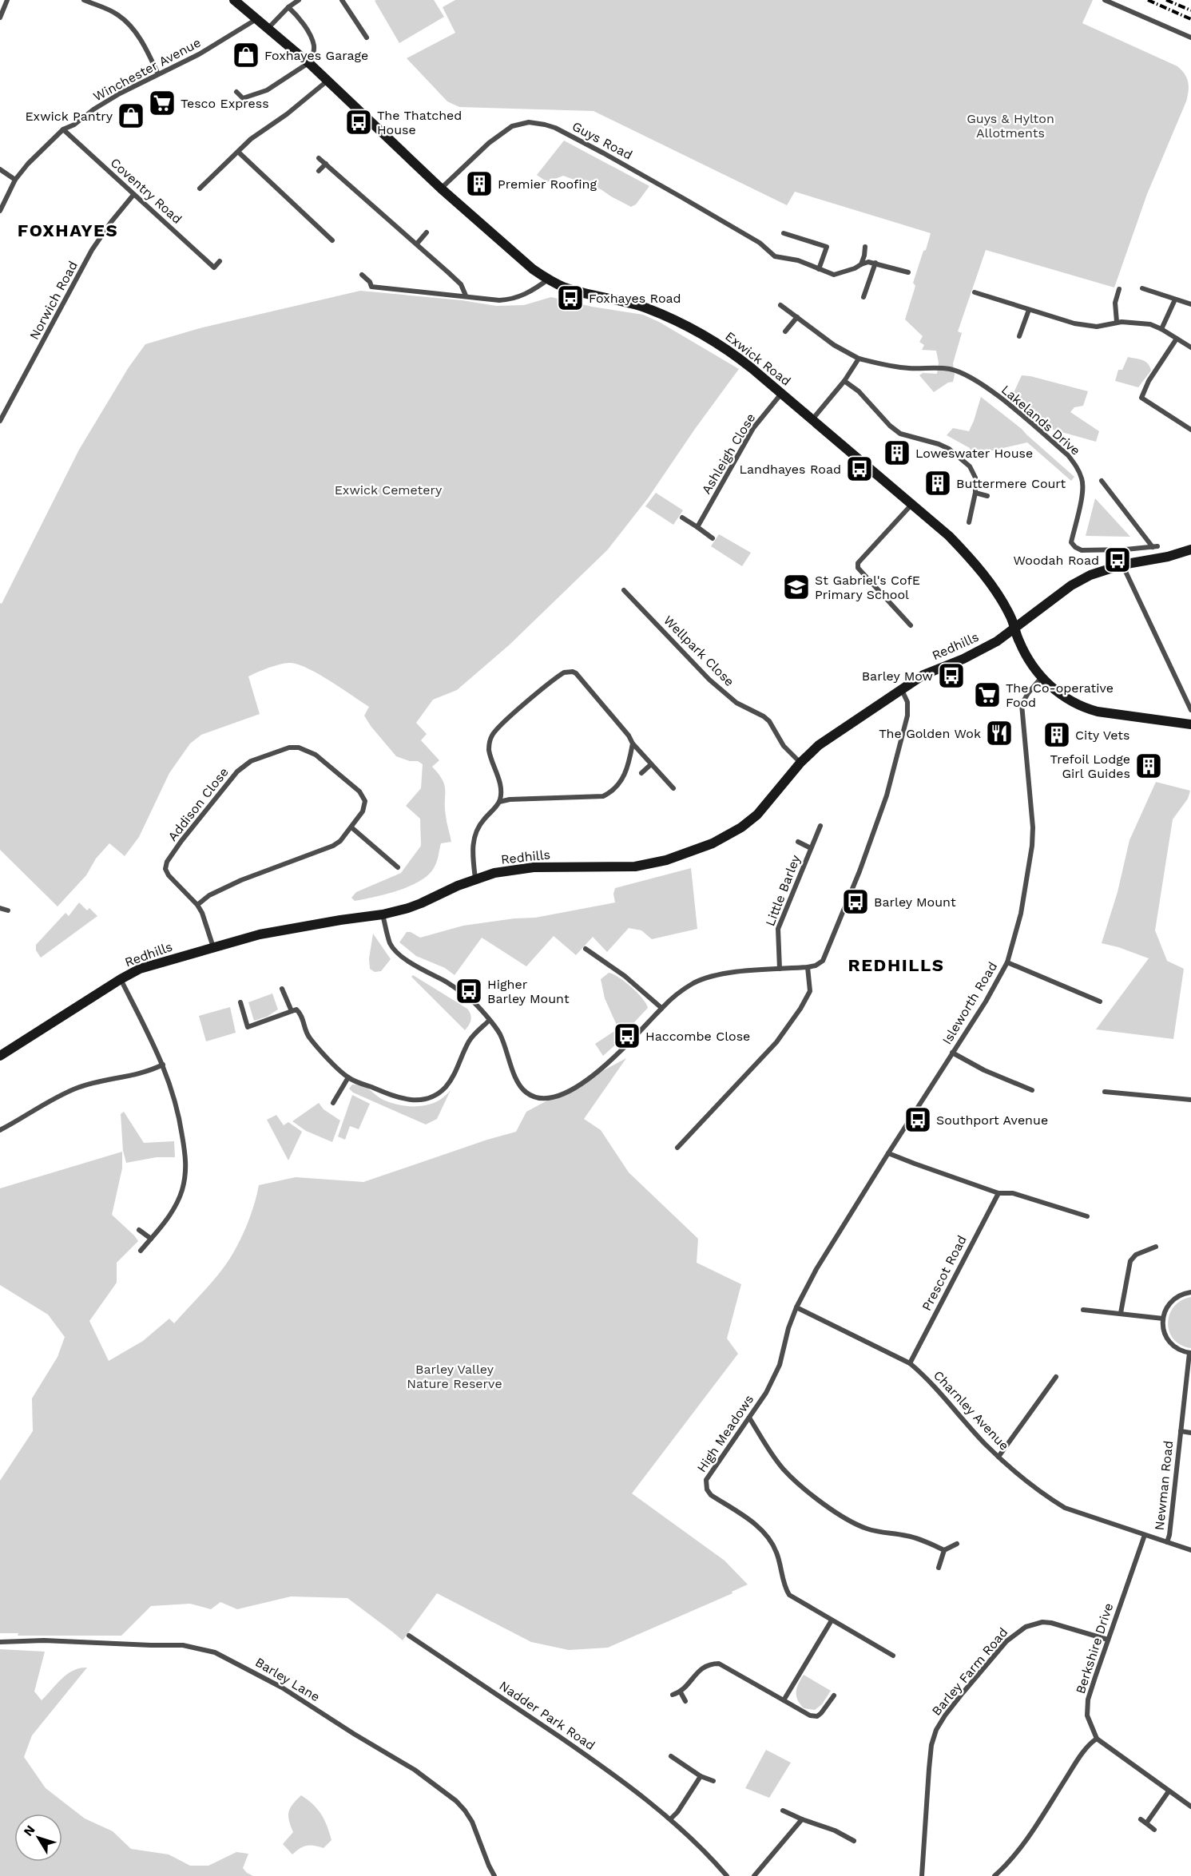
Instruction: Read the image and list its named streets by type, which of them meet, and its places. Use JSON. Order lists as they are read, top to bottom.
{
  "streets": {
    "street": [
      "Winchester Avenue",
      "Guys Road",
      "Coventry Road",
      "Norwich Road",
      "Exwick Road",
      "Lakelands Drive",
      "Ashleigh Close",
      "Redhills",
      "Wellpark Close",
      "Addison Close",
      "Little Barley",
      "Isleworth Road",
      "Prescot Road",
      "Charnley Avenue",
      "High Meadows",
      "Newman Road",
      "Berkshire Drive",
      "Barley Farm Road",
      "Barley Lane",
      "Nadder Park Road"
    ]
  },
  "crossings": [
    ["Winchester Avenue", "Coventry Road"],
    ["Winchester Avenue", "Exwick Road"],
    ["Guys Road", "Exwick Road"],
    ["Coventry Road", "Norwich Road"],
    ["Exwick Road", "Ashleigh Close"],
    ["Exwick Road", "Redhills"],
    ["Exwick Road", "Isleworth Road"],
    ["Redhills", "Wellpark Close"],
    ["Redhills", "Addison Close"],
    ["Isleworth Road", "Charnley Avenue"],
    ["Isleworth Road", "High Meadows"],
    ["Prescot Road", "Charnley Avenue"],
    ["Charnley Avenue", "High Meadows"],
    ["Charnley Avenue", "Newman Road"],
    ["Charnley Avenue", "Berkshire Drive"],
    ["Berkshire Drive", "Barley Farm Road"]
  ],
  "districts": ["FOXHAYES", "REDHILLS"],
  "parks": ["Guys & Hylton Allotments", "Exwick Cemetery", "Barley Valley Nature Reserve"],
  "places": {
    "shop": ["Foxhayes Garage", "Exwick Pantry"],
    "supermarket": ["Tesco Express", "The Co-operative Food"],
    "bus stop": [
      "The Thatched House",
      "Foxhayes Road",
      "Landhayes Road",
      "Woodah Road",
      "Barley Mow",
      "Barley Mount",
      "Higher Barley Mount",
      "Haccombe Close",
      "Southport Avenue"
    ],
    "building": [
      "Premier Roofing",
      "Loweswater House",
      "Buttermere Court",
      "City Vets",
      "Trefoil Lodge Girl Guides"
    ],
    "school or university": ["St Gabriel's CofE Primary School"],
    "restaurant": ["The Golden Wok"]
  },
  "north": "top left"
}
